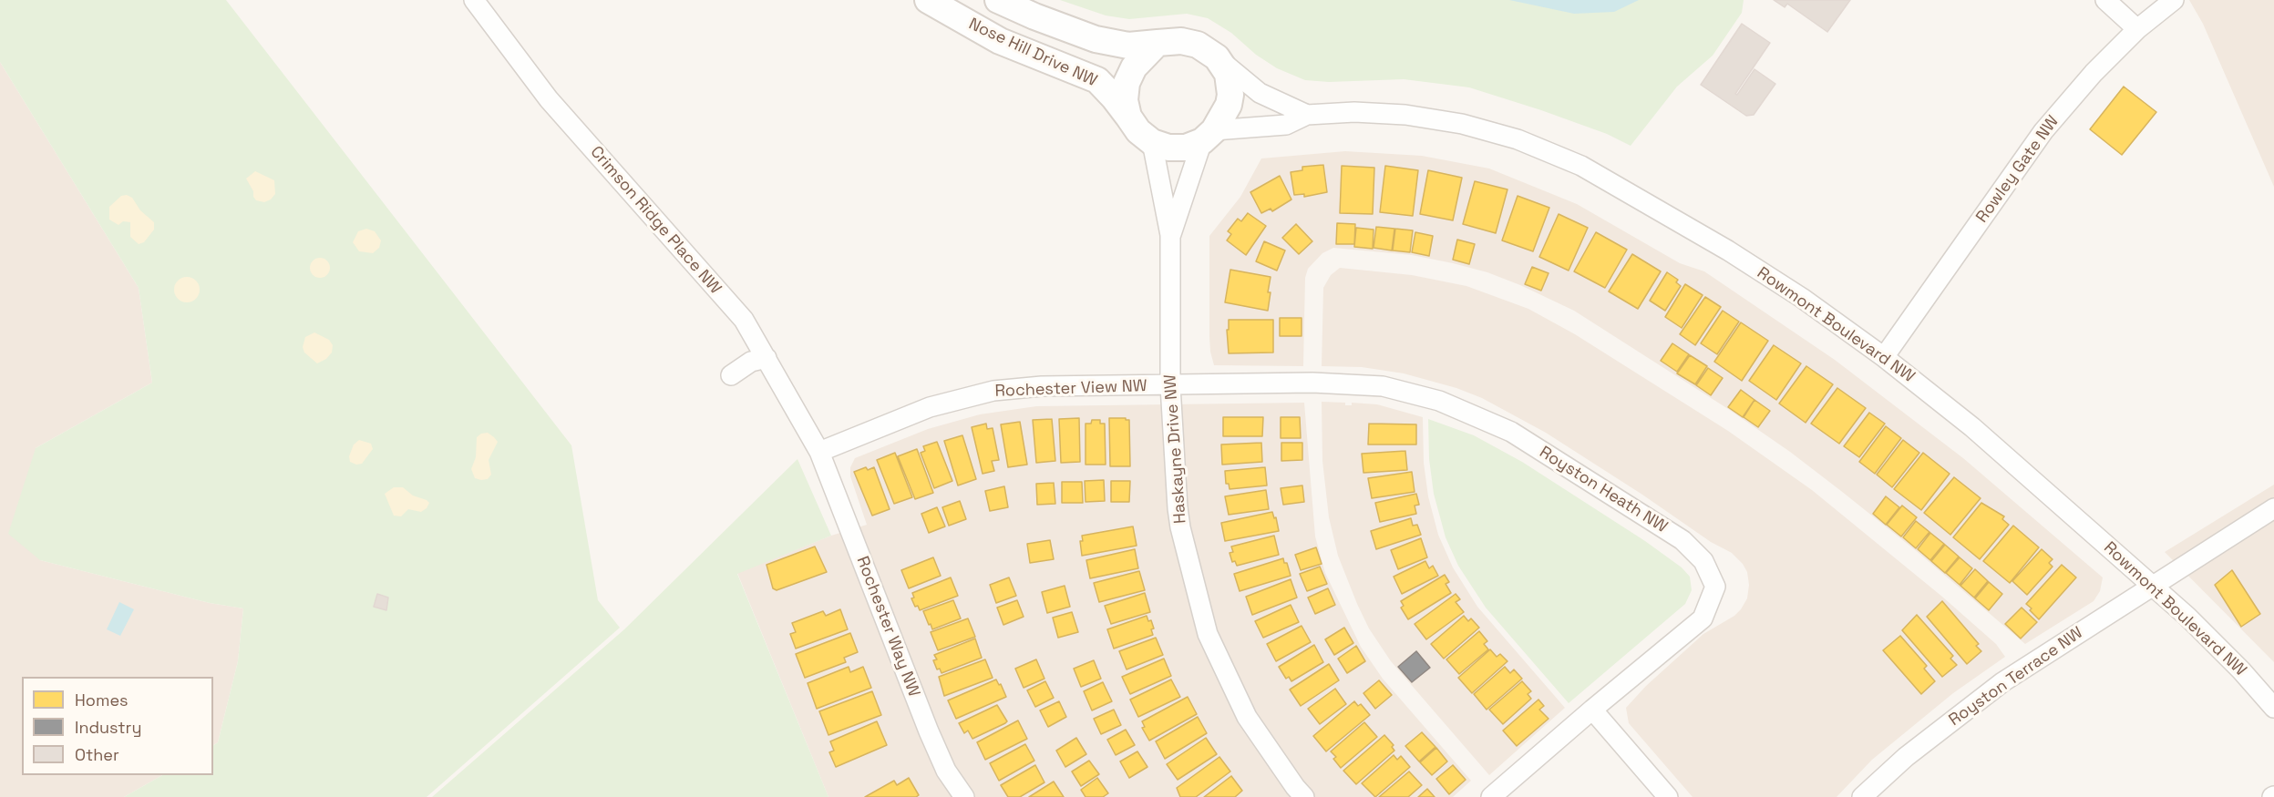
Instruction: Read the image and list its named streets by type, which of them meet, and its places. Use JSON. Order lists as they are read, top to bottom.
{
  "streets": {
    "street": [
      "Nose Hill Drive NW",
      "Rowley Gate NW",
      "Crimson Ridge Place NW",
      "Rowmont Boulevard NW",
      "Rochester View NW",
      "Haskayne Drive NW",
      "Royston Heath NW",
      "Rochester Way NW",
      "Royston Terrace NW"
    ]
  },
  "crossings": [
    ["Nose Hill Drive NW", "Rowmont Boulevard NW"],
    ["Nose Hill Drive NW", "Haskayne Drive NW"],
    ["Rowley Gate NW", "Rowmont Boulevard NW"],
    ["Crimson Ridge Place NW", "Rochester View NW"],
    ["Crimson Ridge Place NW", "Rochester Way NW"],
    ["Rowmont Boulevard NW", "Haskayne Drive NW"],
    ["Rowmont Boulevard NW", "Royston Terrace NW"],
    ["Rochester View NW", "Haskayne Drive NW"],
    ["Rochester View NW", "Royston Heath NW"],
    ["Rochester View NW", "Rochester Way NW"],
    ["Haskayne Drive NW", "Royston Heath NW"]
  ],
  "legend": ["Homes", "Industry", "Other"]
}
